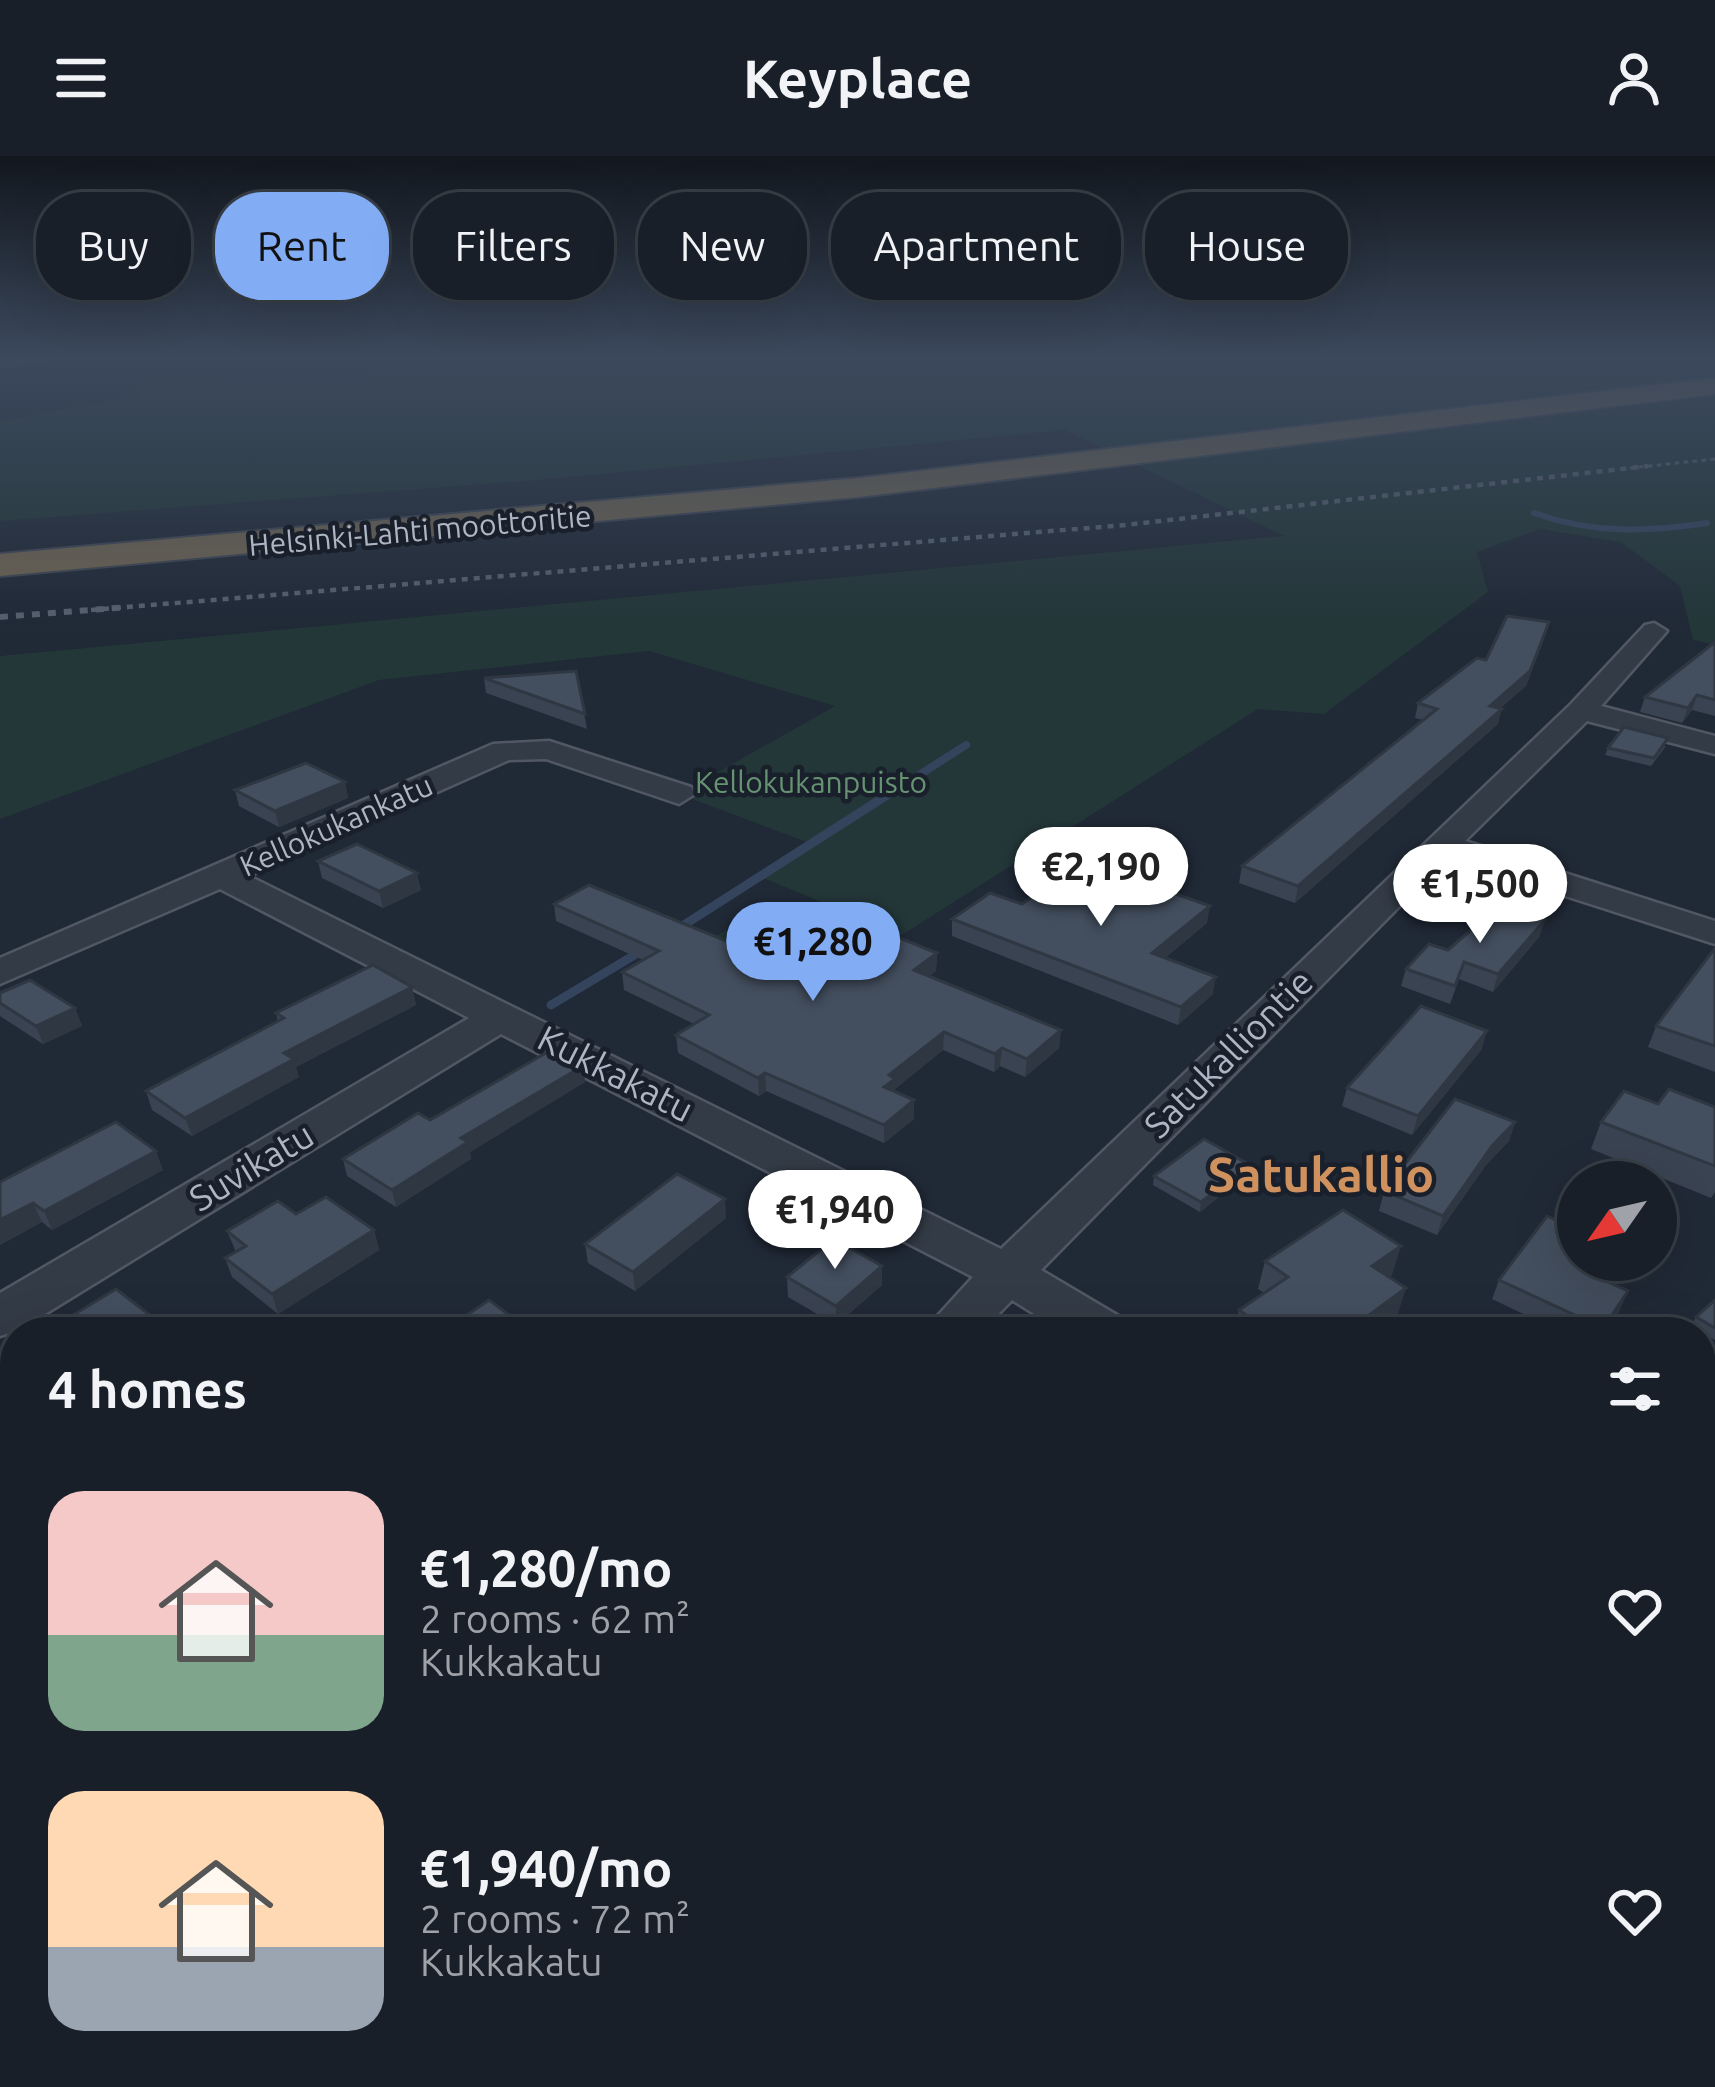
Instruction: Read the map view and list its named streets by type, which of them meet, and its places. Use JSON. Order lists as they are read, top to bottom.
{
  "streets": {
    "highway": ["Helsinki-Lahti moottoritie"],
    "street": [
      "Kellokukankatu",
      "Satukalliontie",
      "Kukkakatu",
      "Suvikatu"
    ]
  },
  "crossings": [
    ["Kellokukankatu", "Kukkakatu"],
    ["Satukalliontie", "Kukkakatu"],
    ["Kukkakatu", "Suvikatu"]
  ],
  "districts": ["Satukallio"],
  "parks": ["Kellokukanpuisto"],
  "north": "bottom left",
  "page": {
    "header": "Keyplace",
    "chip": [
      "Buy",
      "Rent",
      "Filters",
      "New",
      "Apartment",
      "House"
    ],
    "price": [
      "€2,190",
      "€1,500",
      "€1,280",
      "€1,940"
    ],
    "heading": "4 homes",
    "list": [
      {
        "name": "€1,280/mo",
        "note": "2 rooms · 62 m² · Kukkakatu"
      },
      {
        "name": "€1,940/mo",
        "note": "2 rooms · 72 m² · Kukkakatu"
      }
    ]
  }
}
